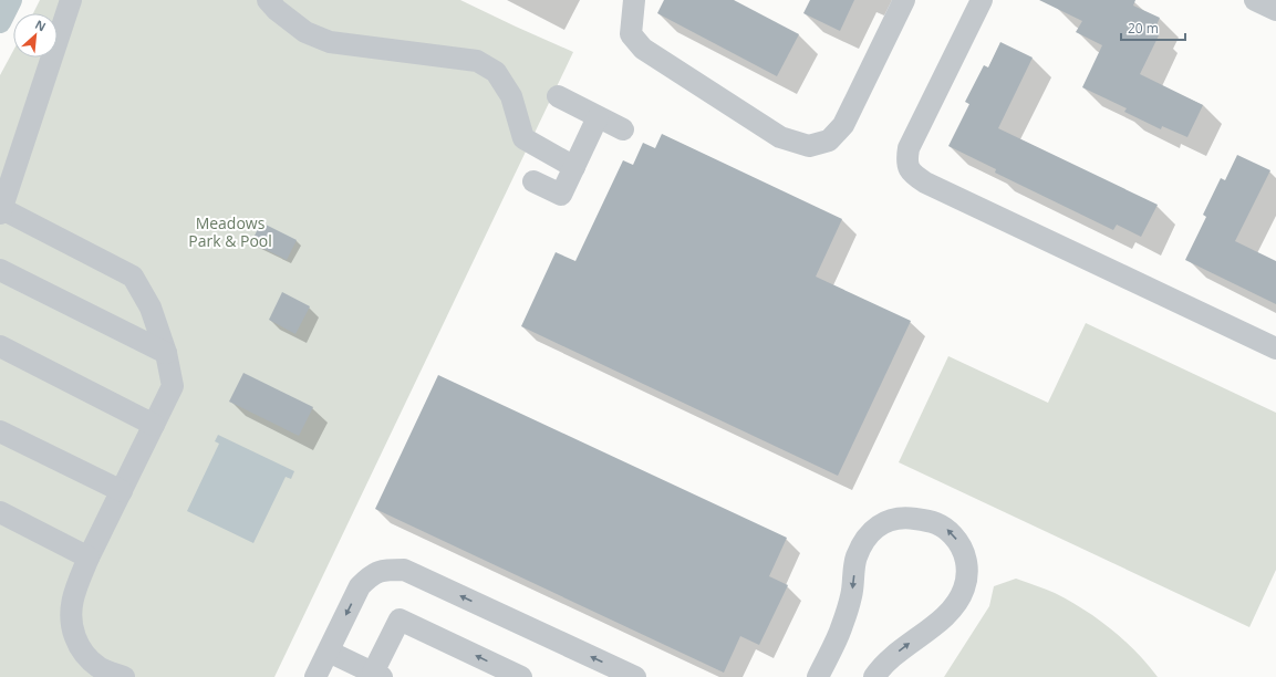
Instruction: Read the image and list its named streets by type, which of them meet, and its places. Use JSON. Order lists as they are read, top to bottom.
{
  "parks": ["Meadows Park & Pool"],
  "scale_bar": "20 m",
  "north": "top right"
}
